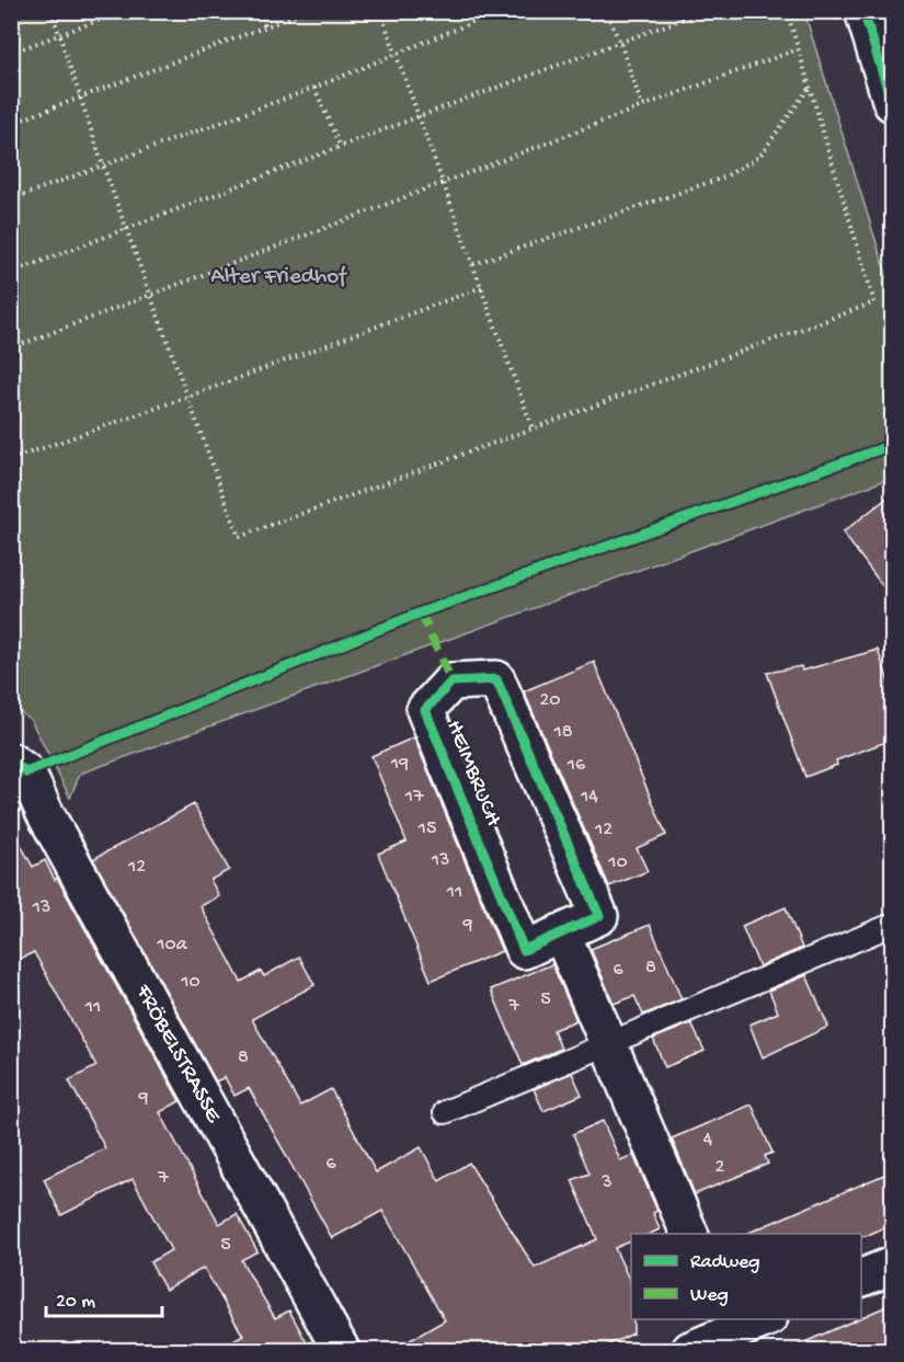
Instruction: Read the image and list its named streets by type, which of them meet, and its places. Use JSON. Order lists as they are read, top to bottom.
{
  "streets": {
    "street": ["HEIMBRUCH", "FRÖBELSTRASSE"]
  },
  "parks": ["Alter Friedhof"],
  "house_numbers": [
    "20",
    "18",
    "19",
    "16",
    "17",
    "14",
    "15",
    "12",
    "13",
    "10",
    "12",
    "11",
    "13",
    "9",
    "10a",
    "8",
    "6",
    "10",
    "5",
    "7",
    "11",
    "8",
    "9",
    "4",
    "6",
    "2",
    "7",
    "3",
    "5"
  ],
  "legend": ["Radweg", "Weg"],
  "scale_bar": "20 m"
}
